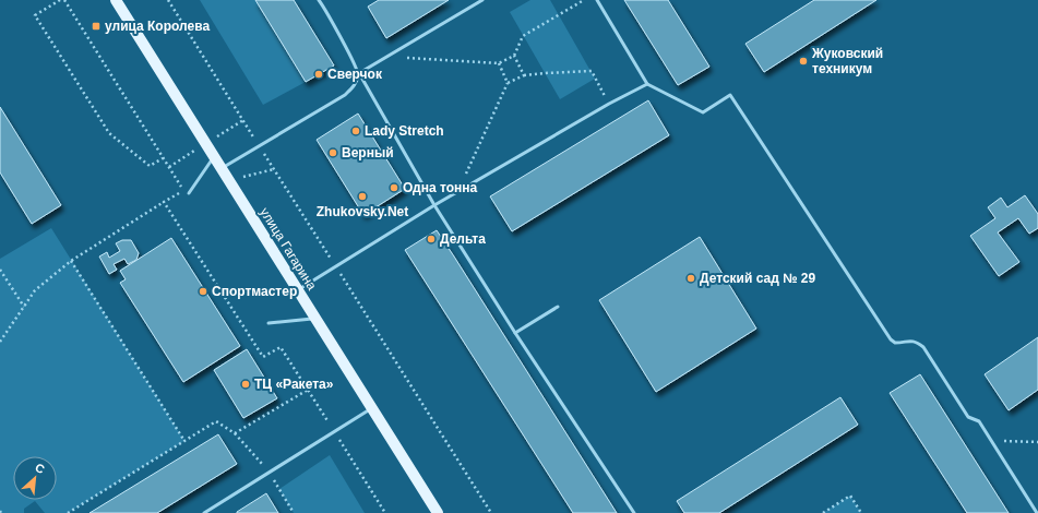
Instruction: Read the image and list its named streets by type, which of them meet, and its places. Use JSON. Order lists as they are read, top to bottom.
{
  "streets": {
    "main road": ["улица Гагарина"]
  },
  "places": {
    "transit": ["улица Королева"],
    "other": [
      "Жуковский техникум",
      "Сверчок",
      "Lady Stretch",
      "Верный",
      "Одна тонна",
      "Zhukovsky.Net",
      "Дельта",
      "Детский сад № 29",
      "Спортмастер",
      "ТЦ «Ракета»"
    ]
  },
  "north": "top right"
}
